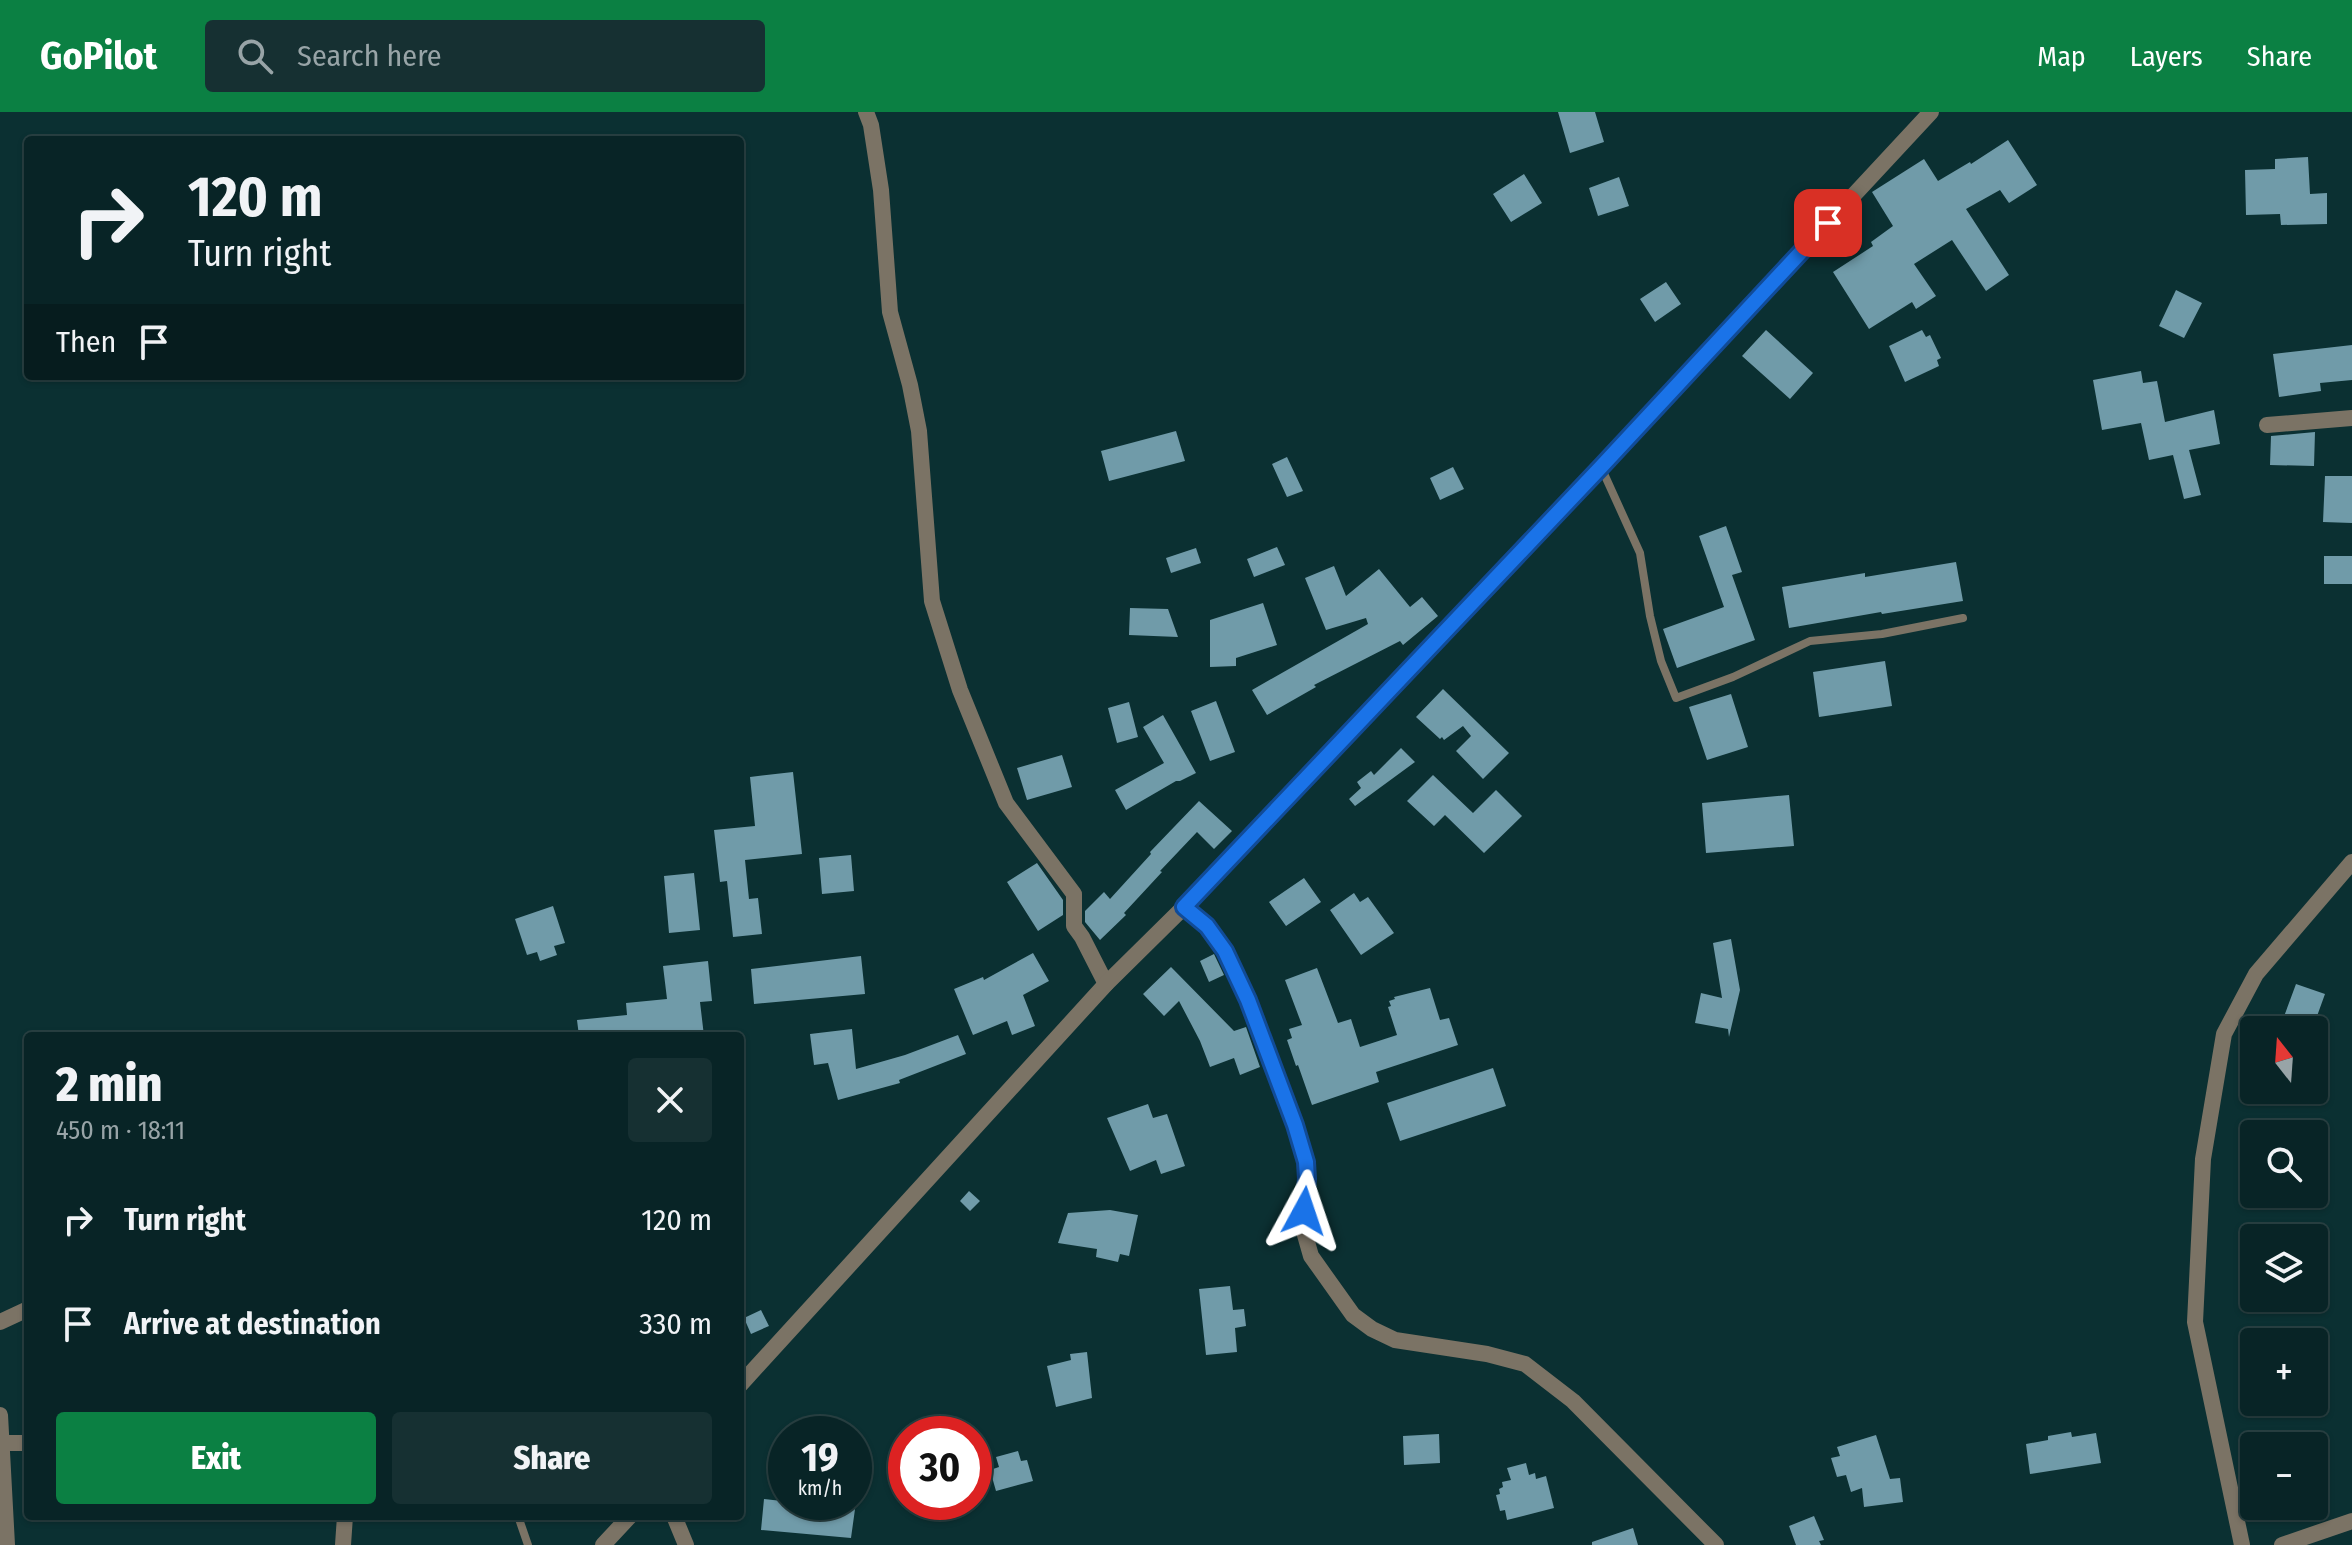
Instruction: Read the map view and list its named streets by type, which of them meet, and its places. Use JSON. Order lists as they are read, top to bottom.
{
  "north": "top",
  "page": {
    "header": "GoPilot",
    "search": "Search here",
    "nav": ["Map", "Layers", "Share"],
    "turn": ["120 m", "Turn right"],
    "then": "Then",
    "map_buttons": ["+", "−"],
    "heading": ["2 min", "450 m · 18:11"],
    "list": [
      {
        "name": "Turn right",
        "value": "120 m"
      },
      {
        "name": "Arrive at destination",
        "value": "330 m"
      }
    ],
    "buttons": ["Exit", "Share"],
    "speed": "19 km/h",
    "limit": "30"
  }
}
